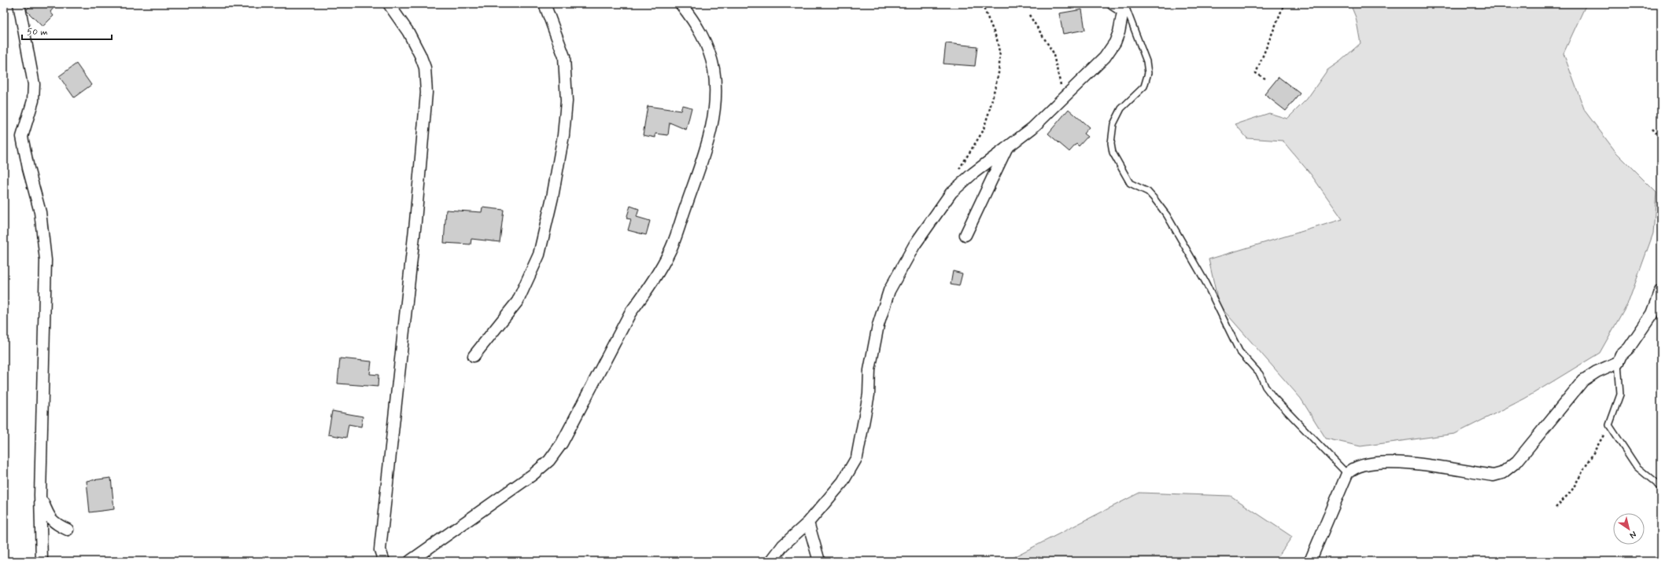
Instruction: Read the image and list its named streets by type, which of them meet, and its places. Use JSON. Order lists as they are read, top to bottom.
{
  "scale_bar": "50 m",
  "north": "bottom right"
}
